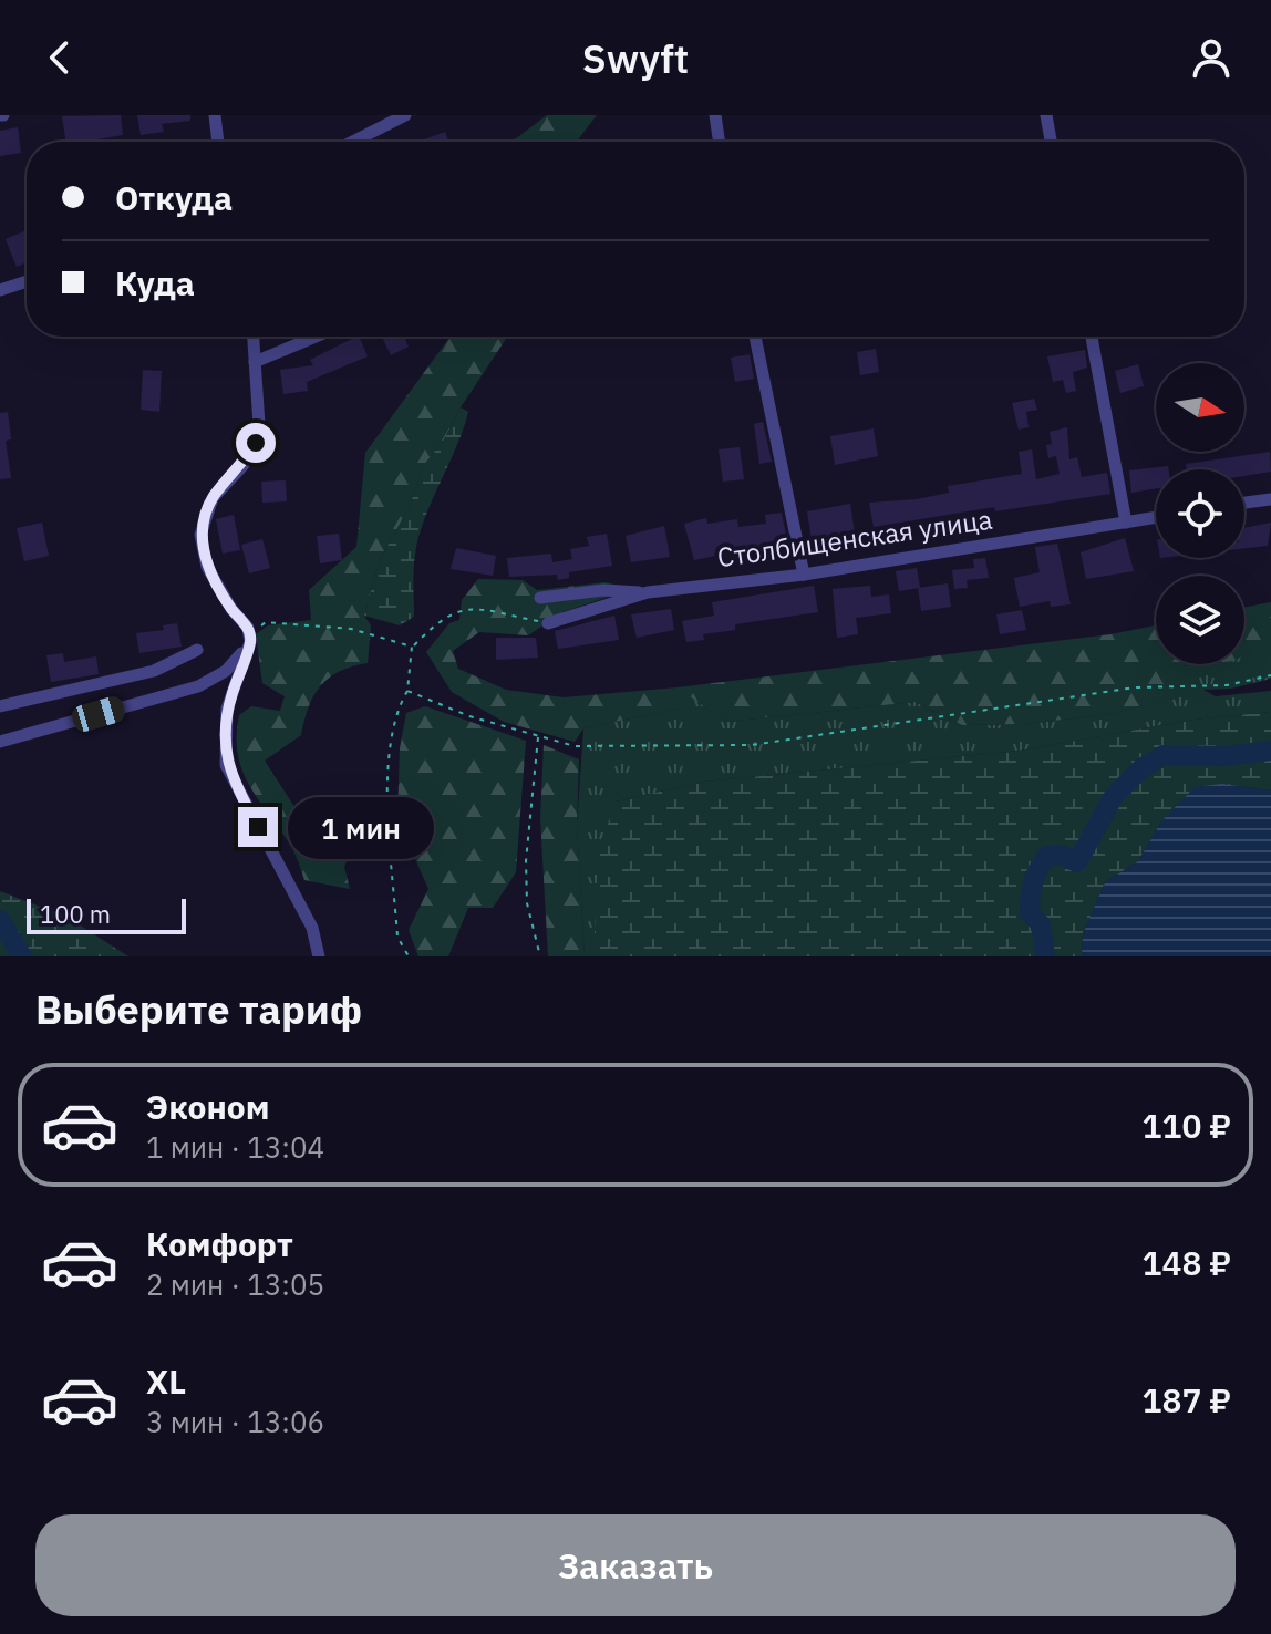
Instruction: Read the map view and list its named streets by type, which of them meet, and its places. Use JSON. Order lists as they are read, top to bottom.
{
  "streets": {
    "street": ["Столбищенская улица"]
  },
  "scale_bar": "100 m",
  "north": "right",
  "page": {
    "header": "Swyft",
    "banner": ["Откуда", "Куда"],
    "bubble": "1 мин",
    "scale": "100 m",
    "heading": "Выберите тариф",
    "list": [
      {
        "name": "Эконом",
        "note": "1 мин · 13:04",
        "value": "110 ₽"
      },
      {
        "name": "Комфорт",
        "note": "2 мин · 13:05",
        "value": "148 ₽"
      },
      {
        "name": "XL",
        "note": "3 мин · 13:06",
        "value": "187 ₽"
      }
    ],
    "buttons": "Заказать"
  }
}
